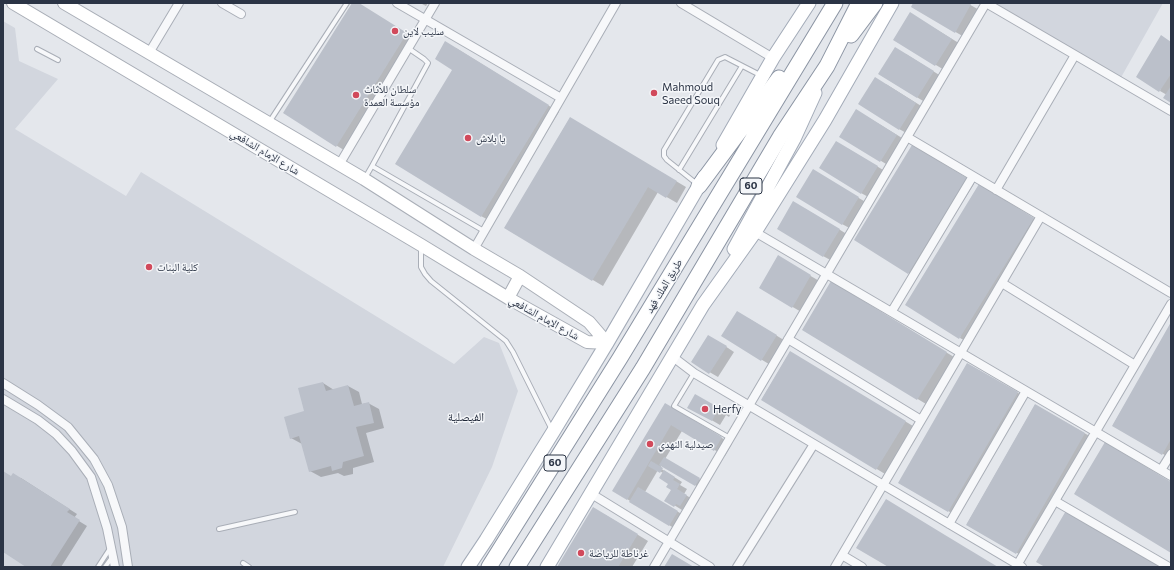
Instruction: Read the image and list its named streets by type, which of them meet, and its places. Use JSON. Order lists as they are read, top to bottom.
{
  "streets": {
    "highway": ["60", "طريق الملك فهد"],
    "main road": ["شارع الإمام الشافعي"]
  },
  "districts": ["الفيصلية"],
  "places": [
    "سليب لاين",
    "Mahmoud Saeed Souq",
    "سلطان للأثاث مؤسسة العمدة",
    "يا بلاش",
    "كلية البنات",
    "Herfy",
    "صيدلية النهدي",
    "غرناطة للرياضة"
  ]
}
